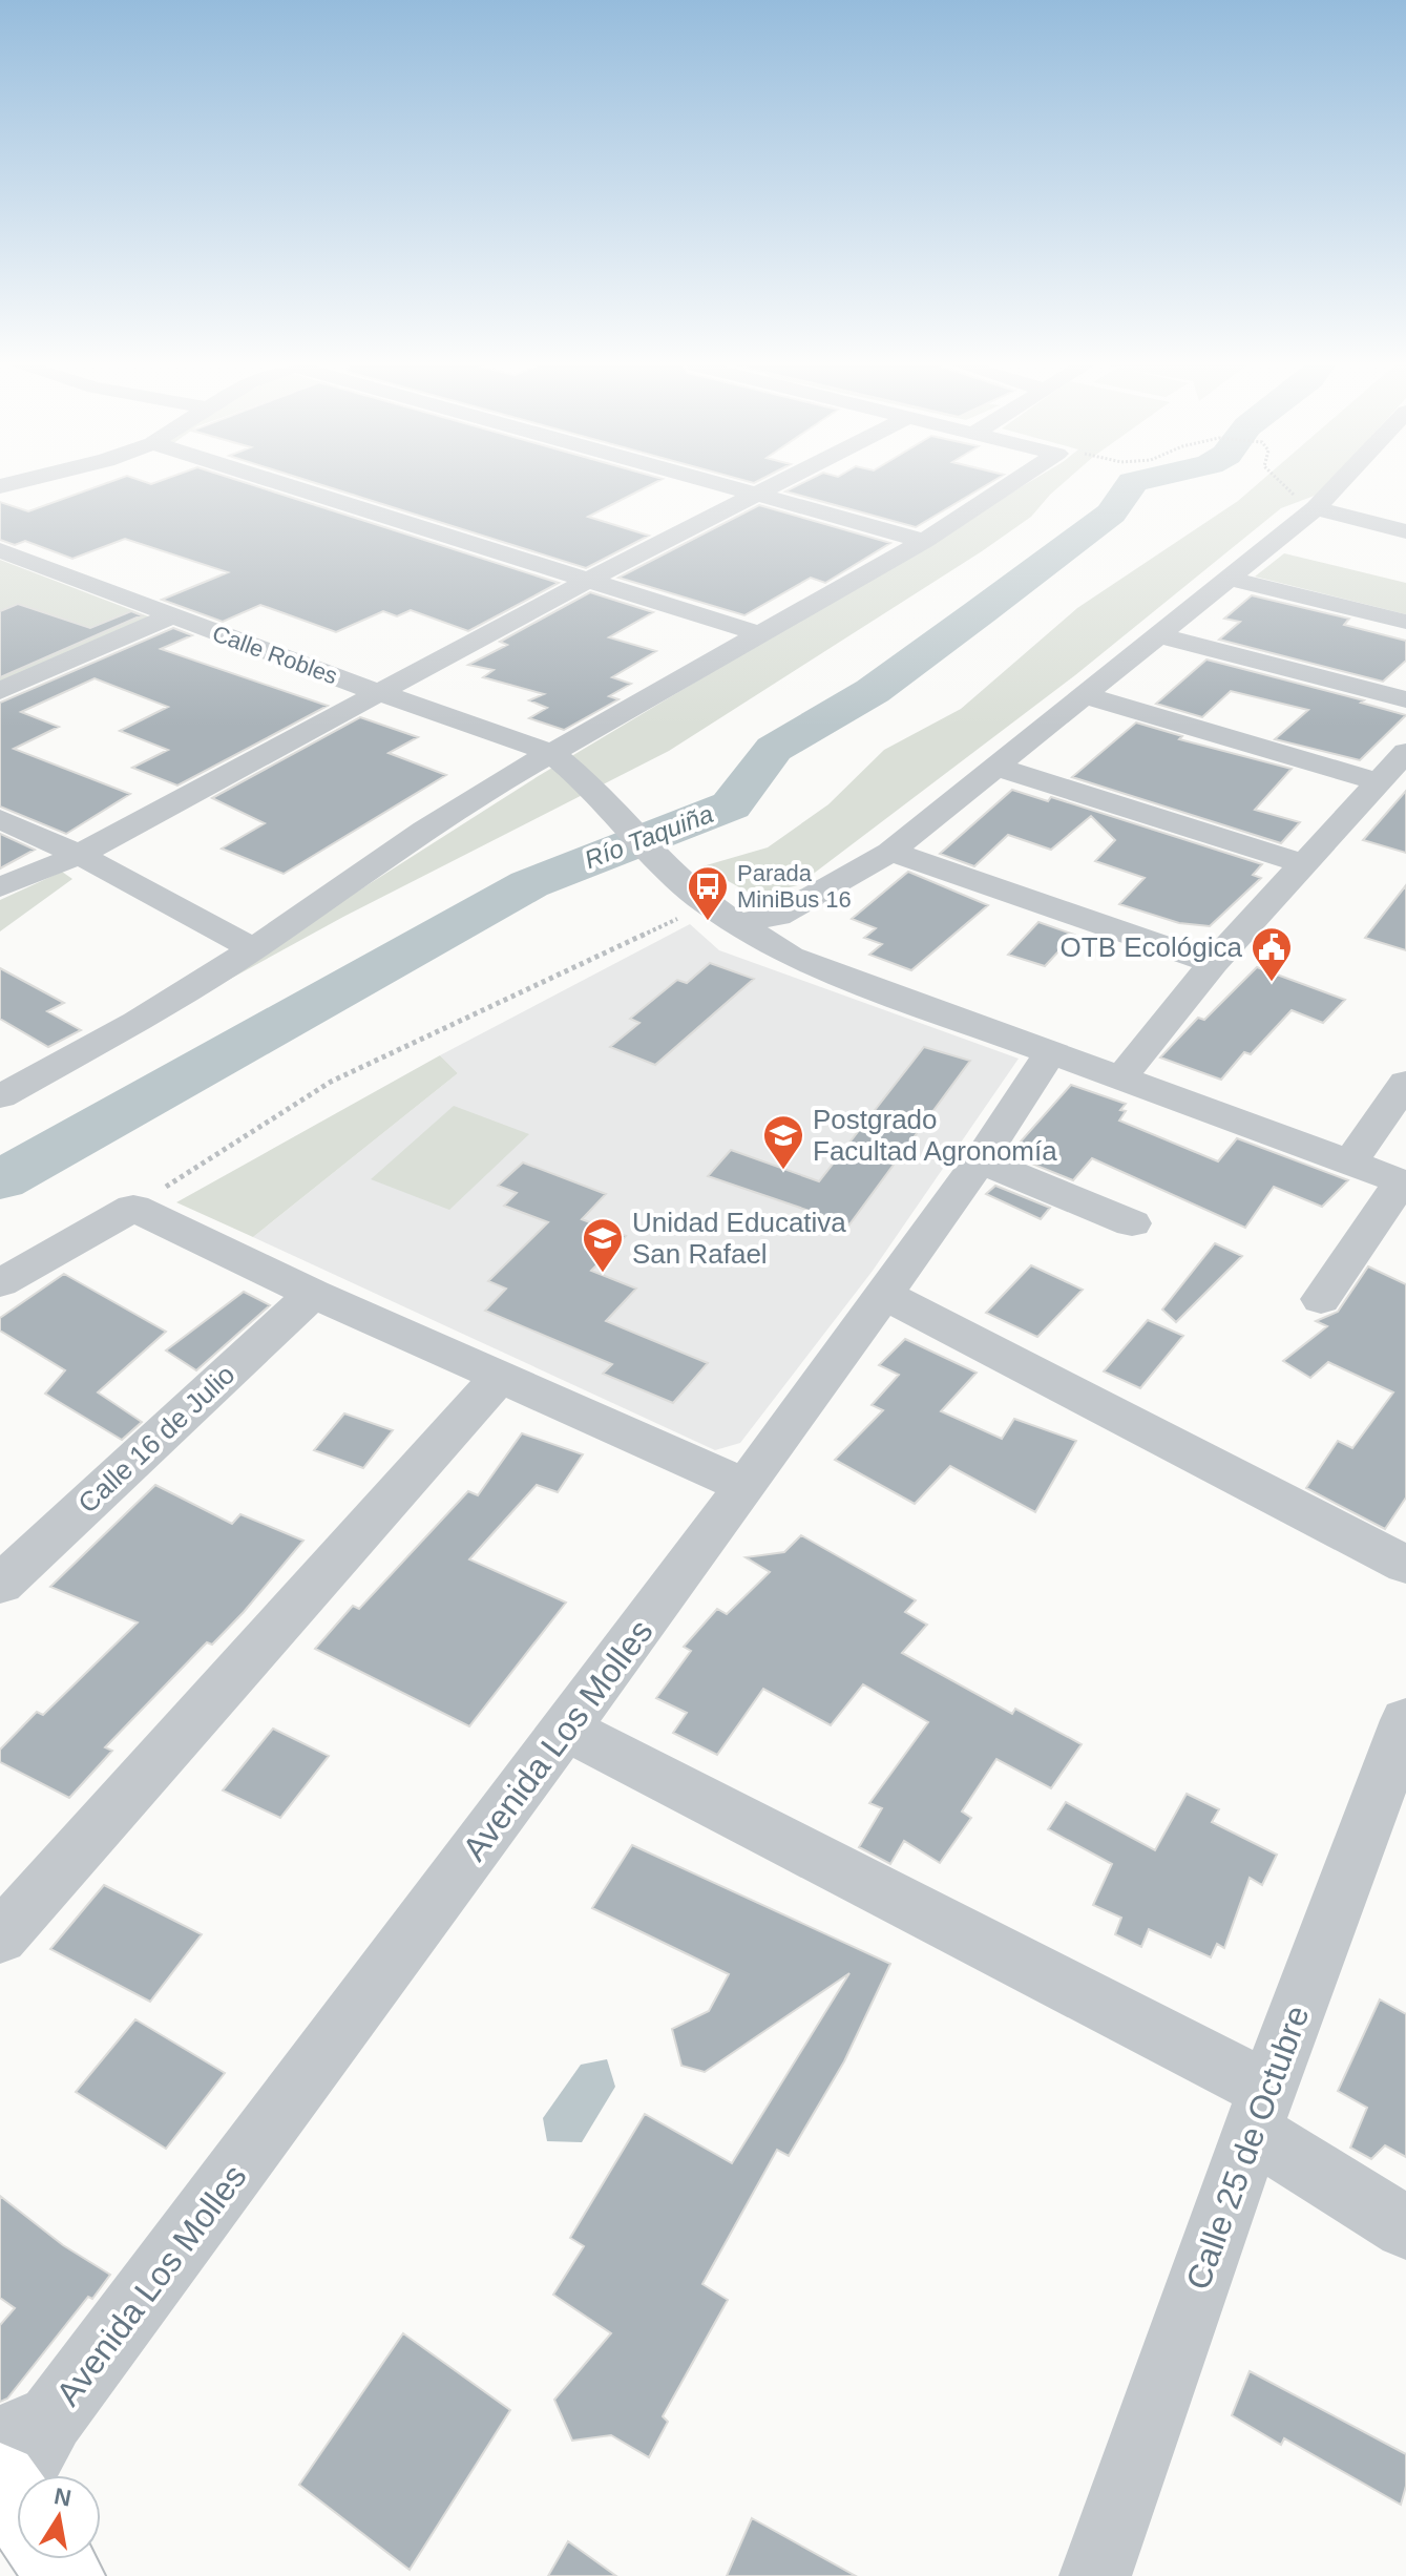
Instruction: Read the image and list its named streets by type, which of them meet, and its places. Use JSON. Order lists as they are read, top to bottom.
{
  "streets": {
    "street": [
      "Calle Robles",
      "Calle 16 de Julio",
      "Avenida Los Molles",
      "Calle 25 de Octubre"
    ]
  },
  "water": ["Río Taquiña"],
  "places": {
    "bus stop": ["Parada MiniBus 16"],
    "public building": ["OTB Ecológica"],
    "school or university": ["Postgrado Facultad Agronomía", "Unidad Educativa San Rafael"]
  },
  "north": "top"
}
